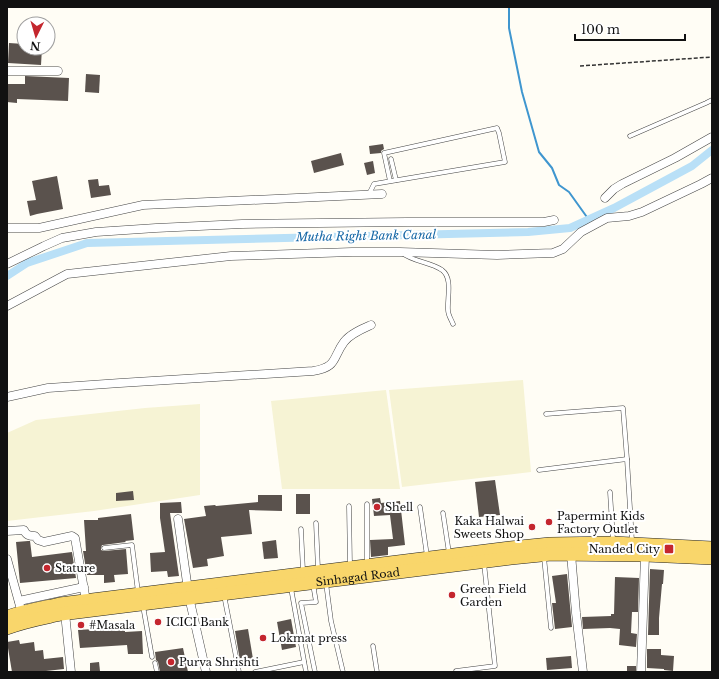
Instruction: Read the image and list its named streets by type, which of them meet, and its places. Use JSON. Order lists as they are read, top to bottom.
{
  "streets": {
    "main road": ["Sinhagad Road"]
  },
  "water": ["Mutha Right Bank Canal"],
  "places": {
    "other": [
      "Shell",
      "Papermint Kids Factory Outlet",
      "Kaka Halwai Sweets Shop",
      "Stature",
      "Green Field Garden",
      "ICICI Bank",
      "#Masala",
      "Lokmat press",
      "Purva Shrishti"
    ],
    "transit": ["Nanded City"]
  },
  "scale_bar": "100 m",
  "north": "bottom"
}
